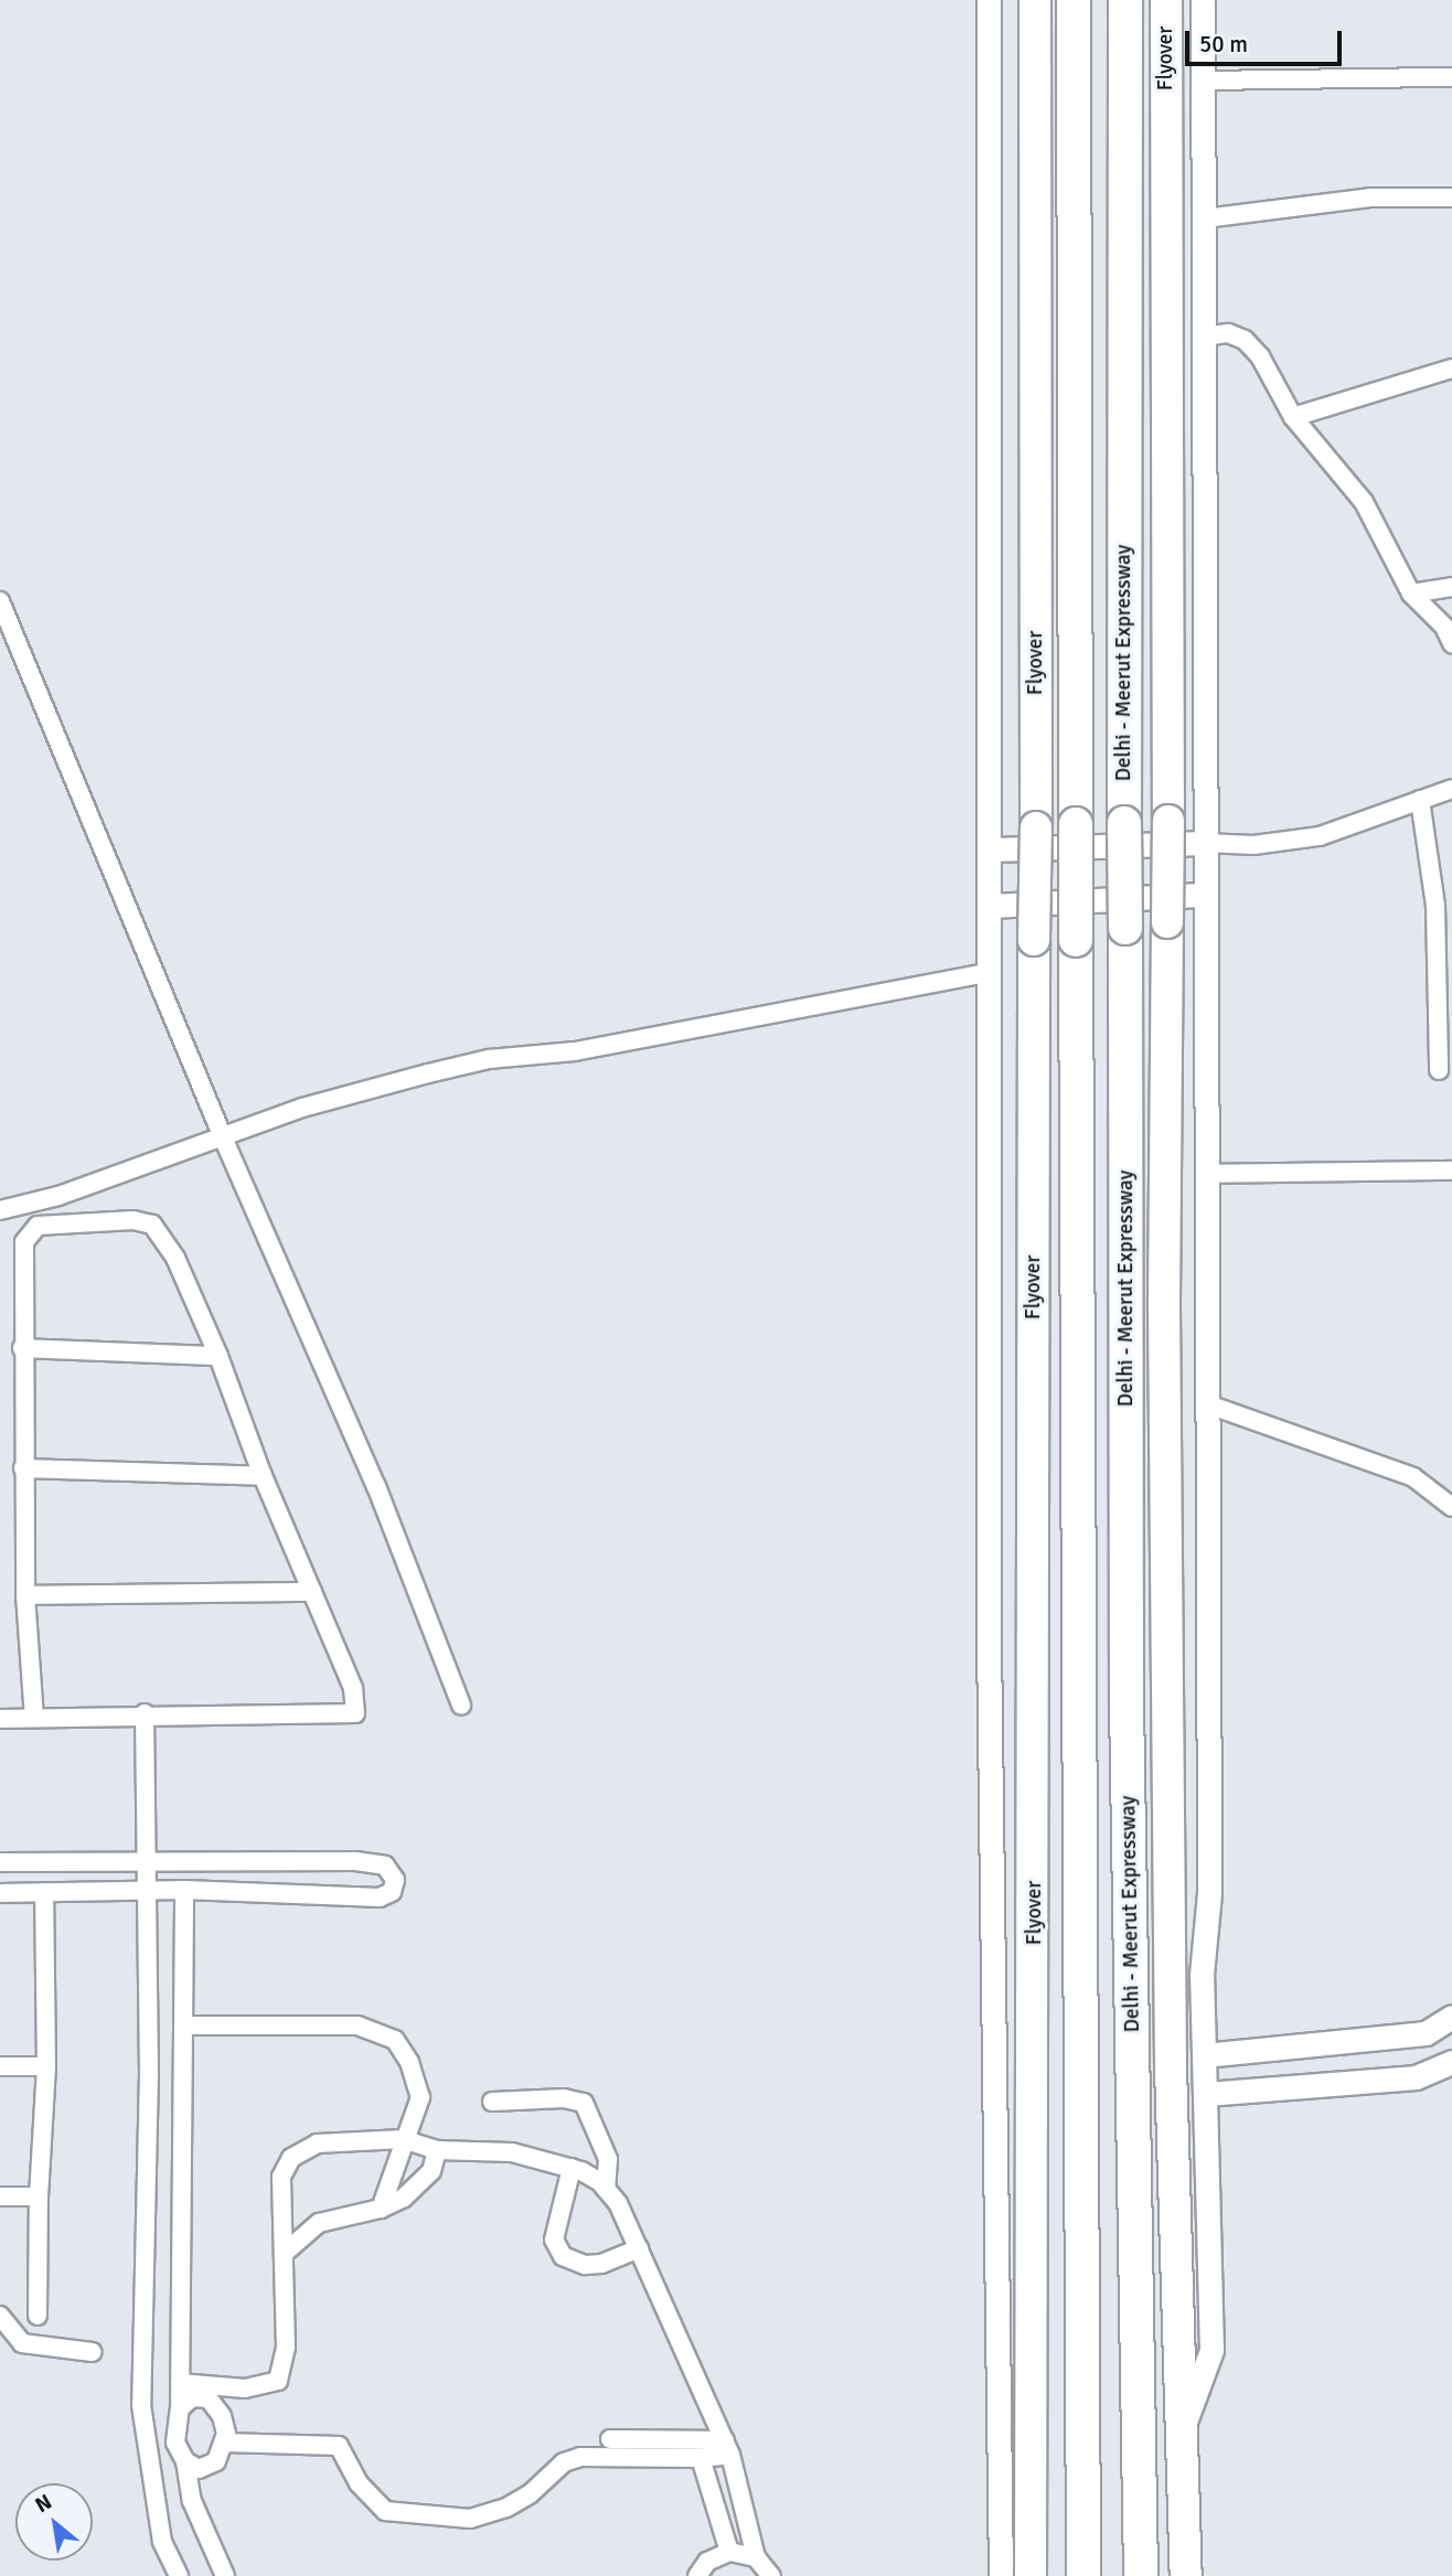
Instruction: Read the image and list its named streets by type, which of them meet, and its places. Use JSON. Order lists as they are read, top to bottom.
{
  "streets": {
    "highway": ["Flyover", "Delhi - Meerut Expressway"]
  },
  "scale_bar": "50 m",
  "north": "top left"
}
